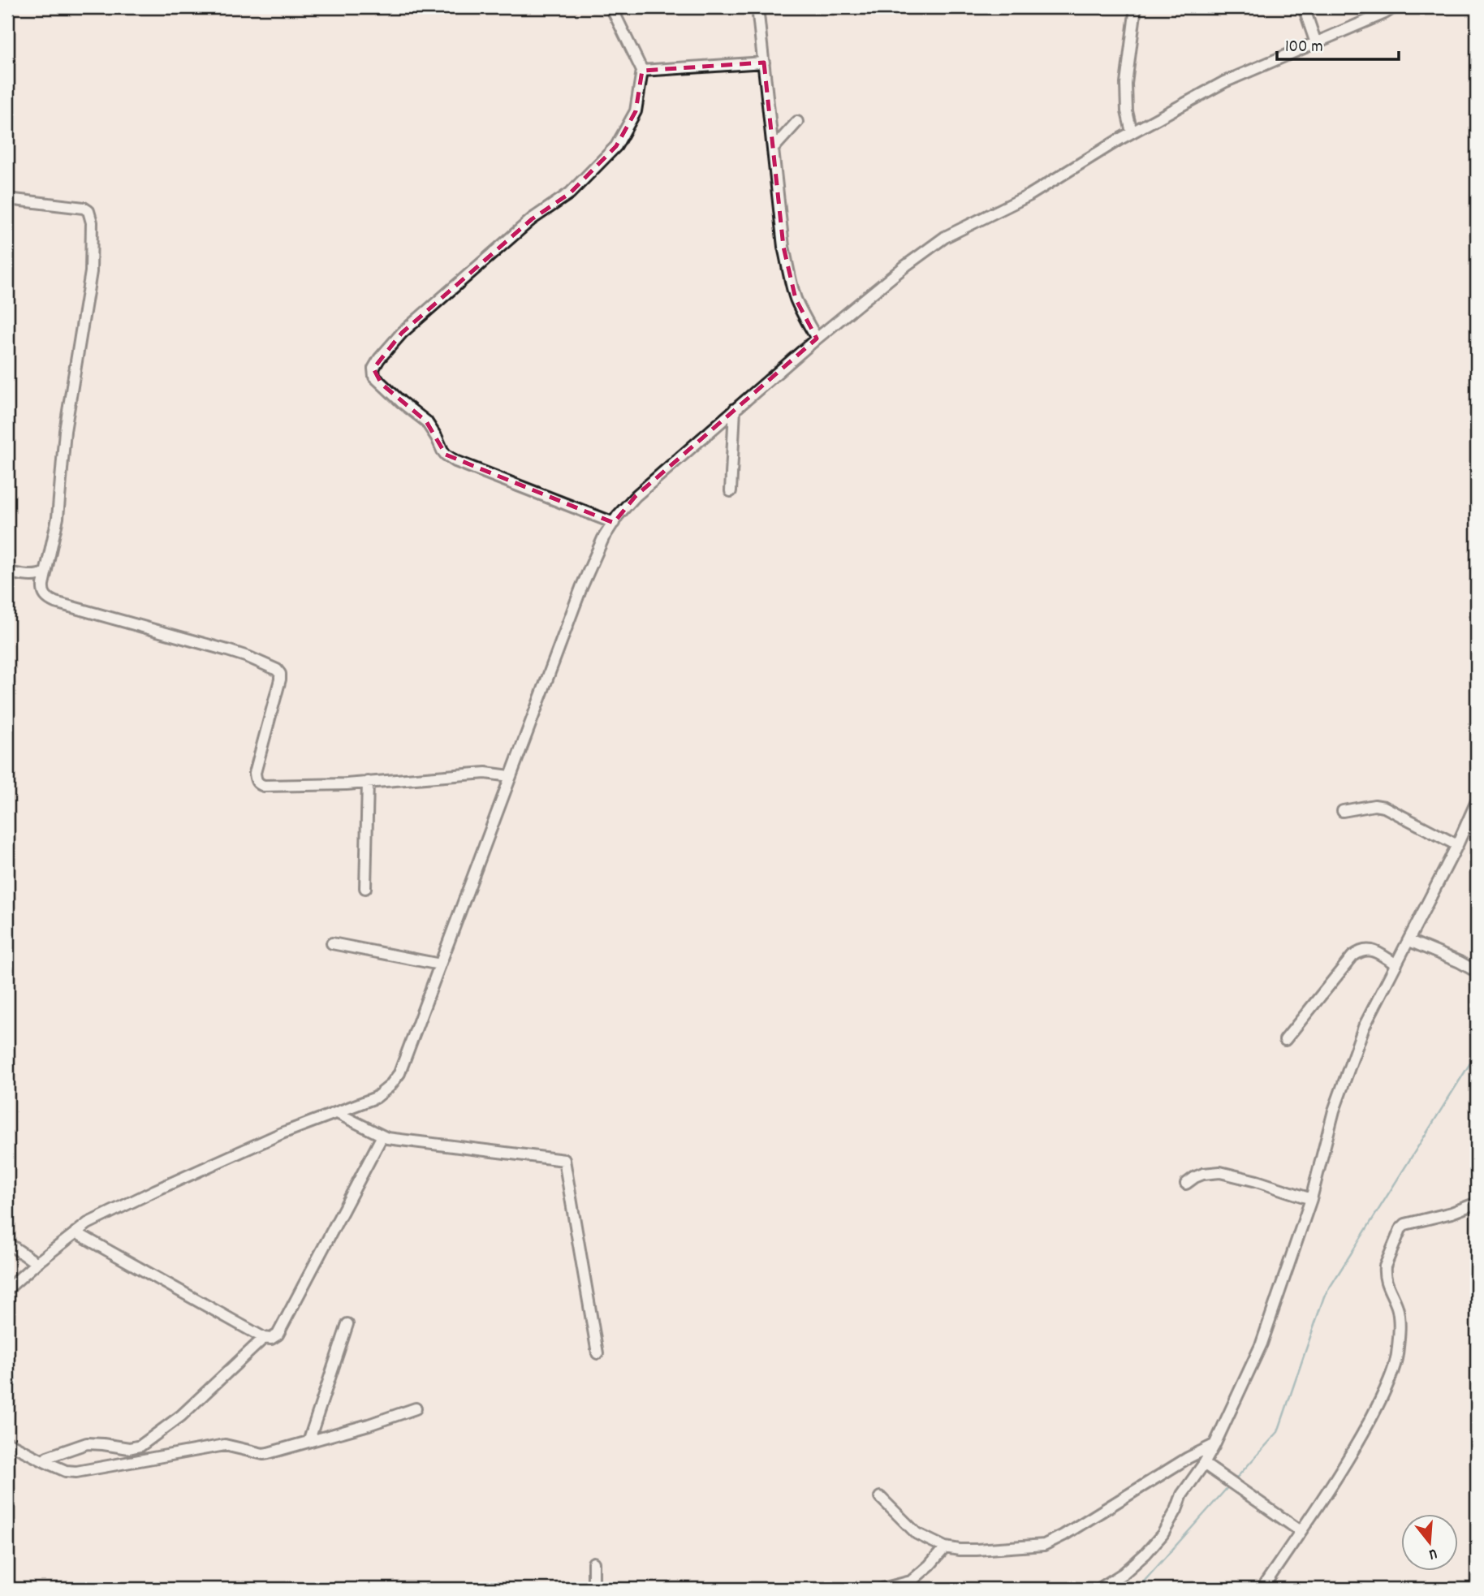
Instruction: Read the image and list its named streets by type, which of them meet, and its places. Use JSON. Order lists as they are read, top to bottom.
{
  "scale_bar": "100 m",
  "north": "bottom"
}
